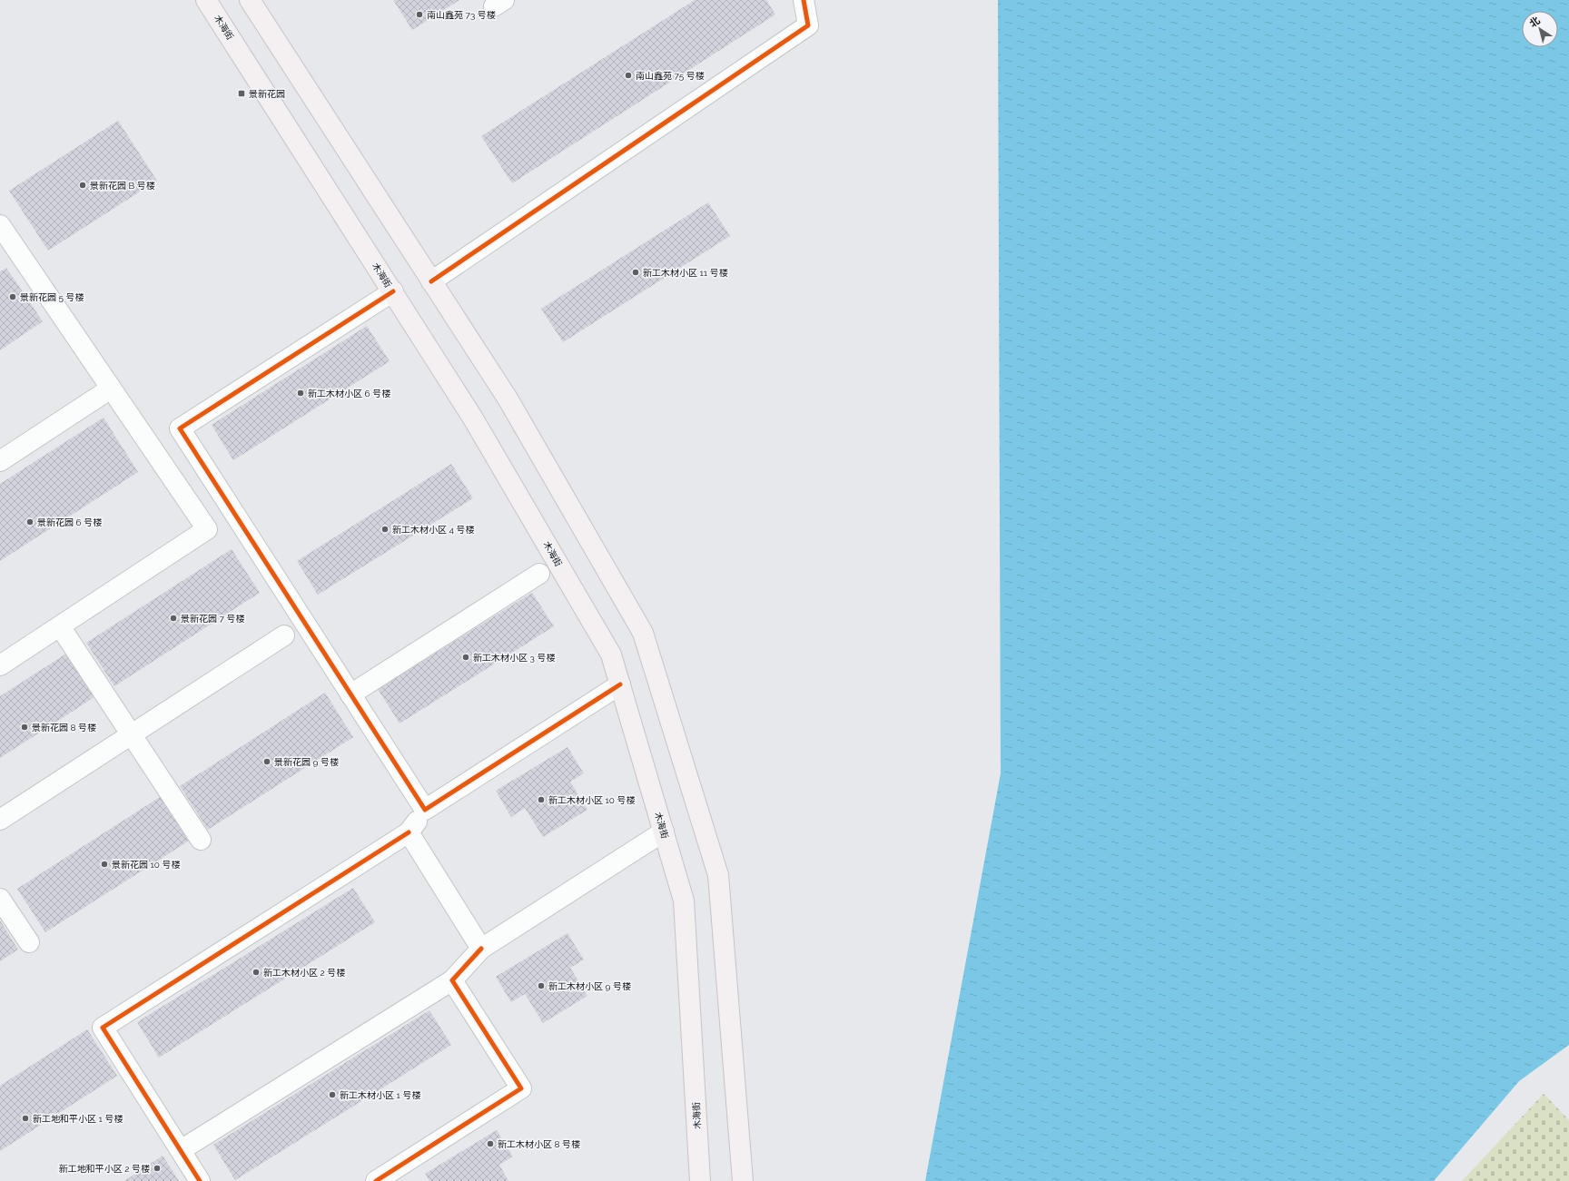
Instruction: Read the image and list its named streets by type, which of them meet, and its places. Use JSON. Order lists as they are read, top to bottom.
{
  "streets": {
    "main road": ["木海街"]
  },
  "places": {
    "other": [
      "南山鑫苑 73 号楼",
      "南山鑫苑 75 号楼",
      "景新花园 B 号楼",
      "新工木材小区 11 号楼",
      "景新花园 5 号楼",
      "新工木材小区 6 号楼",
      "景新花园 6 号楼",
      "新工木材小区 4 号楼",
      "景新花园 7 号楼",
      "新工木材小区 3 号楼",
      "景新花园 8 号楼",
      "景新花园 9 号楼",
      "新工木材小区 10 号楼",
      "景新花园 10 号楼",
      "新工木材小区 2 号楼",
      "新工木材小区 9 号楼",
      "新工木材小区 1 号楼",
      "新工地和平小区 1 号楼",
      "新工木材小区 8 号楼",
      "新工地和平小区 2 号楼"
    ],
    "transit": ["景新花园"]
  },
  "north": "top left"
}
